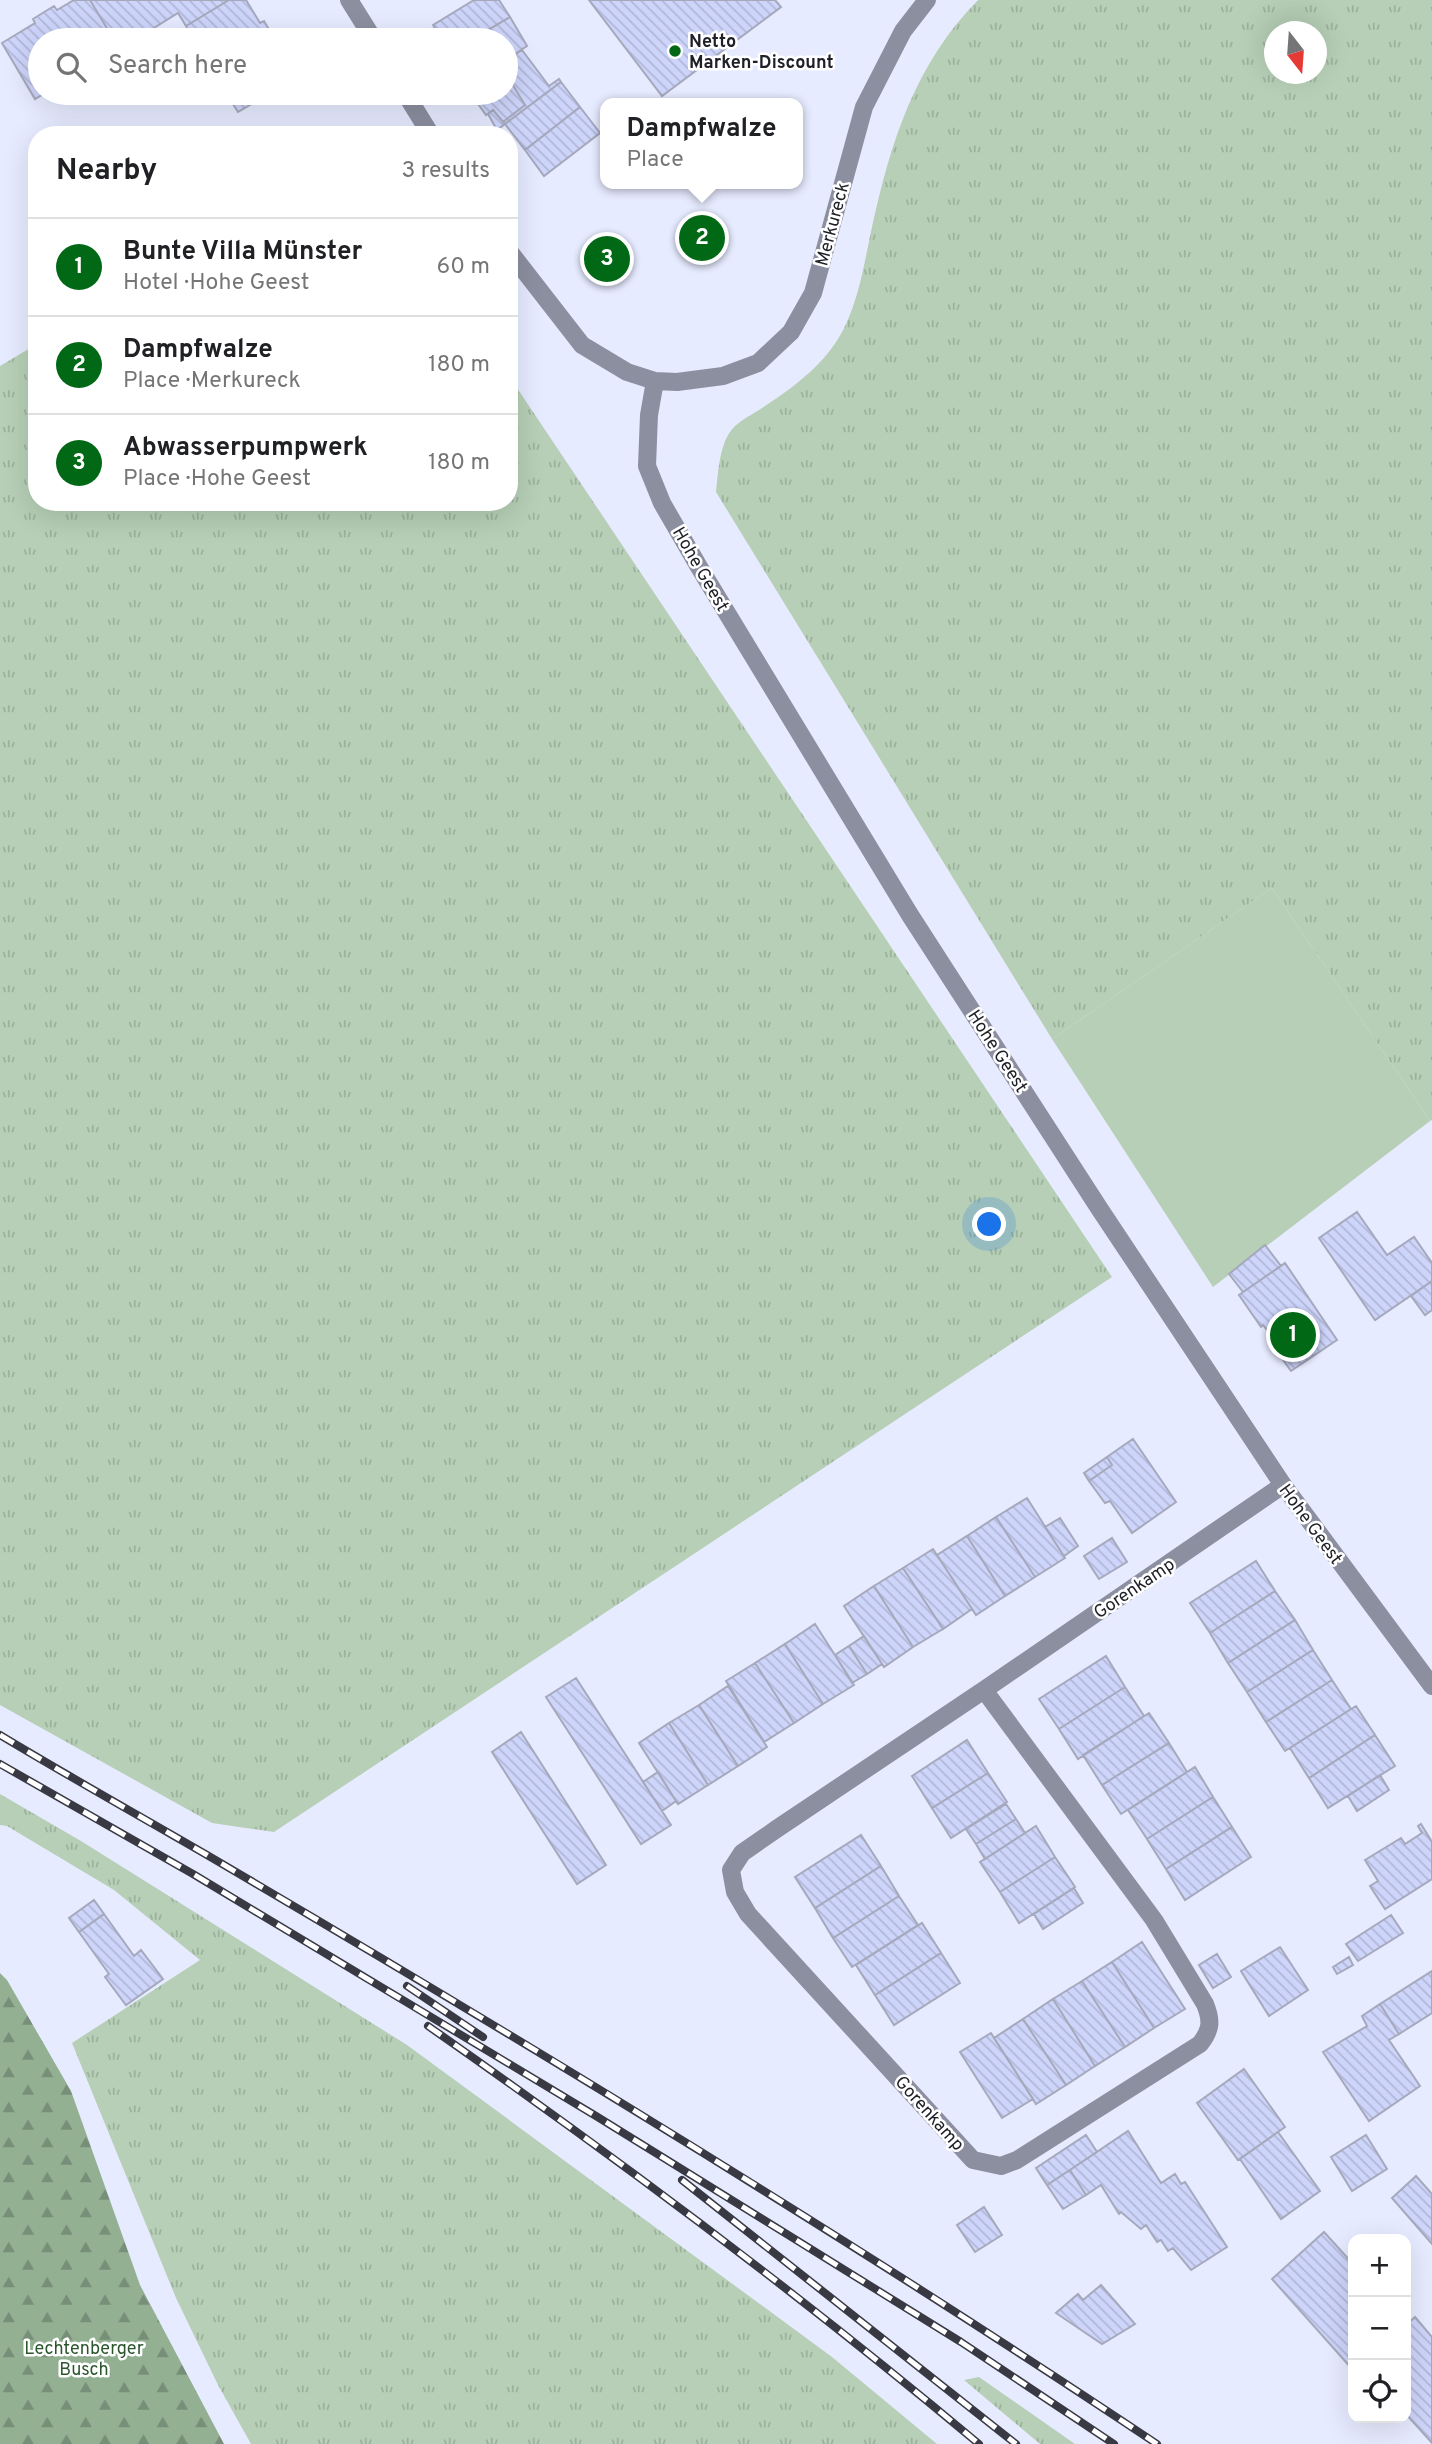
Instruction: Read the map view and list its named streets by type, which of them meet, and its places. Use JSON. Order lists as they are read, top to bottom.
{
  "streets": {
    "street": ["Merkureck", "Hohe Geest", "Gorenkamp"]
  },
  "crossings": [
    ["Merkureck", "Hohe Geest"],
    ["Hohe Geest", "Gorenkamp"]
  ],
  "parks": ["Lechtenberger Busch"],
  "places": ["Netto Marken-Discount"],
  "north": "bottom",
  "page": {
    "search": "Search here",
    "popup": ["Dampfwalze", "Place"],
    "heading": ["Nearby", "3 results"],
    "pins": ["2", "3", "1"],
    "list": [
      {
        "mark": "1",
        "name": "Bunte Villa Münster",
        "note": "Hotel · Hohe Geest",
        "value": "60 m"
      },
      {
        "mark": "2",
        "name": "Dampfwalze",
        "note": "Place · Merkureck",
        "value": "180 m"
      },
      {
        "mark": "3",
        "name": "Abwasserpumpwerk",
        "note": "Place · Hohe Geest",
        "value": "180 m"
      }
    ],
    "map_buttons": ["+", "−"]
  }
}
